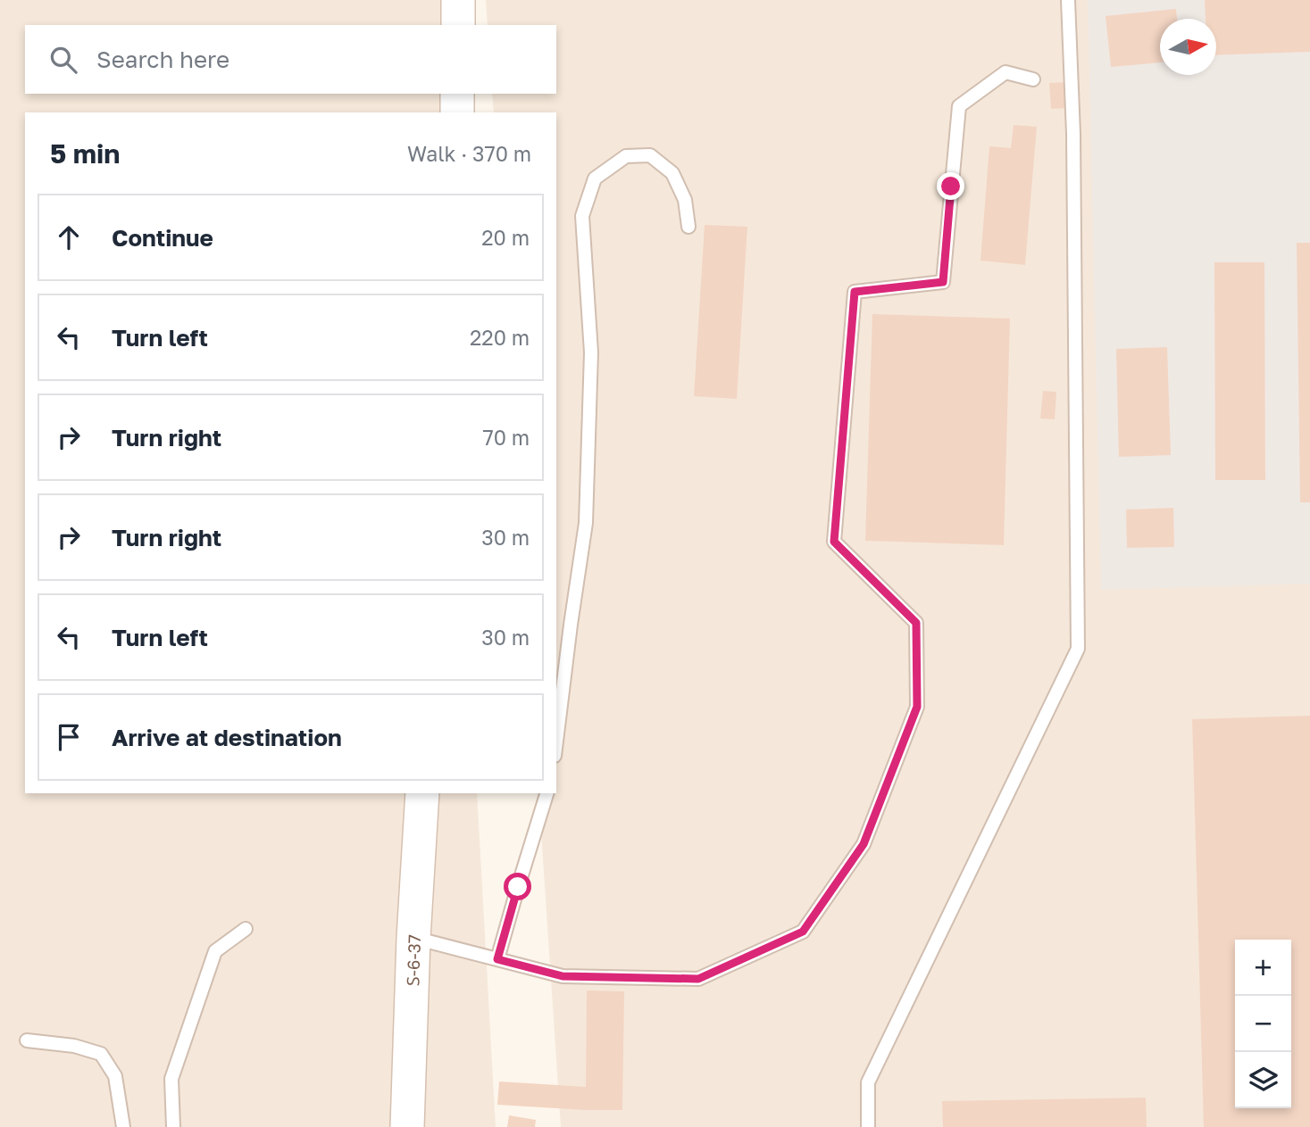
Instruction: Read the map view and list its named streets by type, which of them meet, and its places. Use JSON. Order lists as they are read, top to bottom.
{
  "streets": {
    "main road": ["Տ-6-37"]
  },
  "north": "right",
  "page": {
    "search": "Search here",
    "heading": ["5 min", "Walk · 370 m"],
    "list": [
      ["Continue", "20 m"],
      ["Turn left", "220 m"],
      ["Turn right", "70 m"],
      ["Turn right", "30 m"],
      ["Turn left", "30 m"],
      "Arrive at destination"
    ],
    "map_buttons": ["+", "−"]
  }
}
